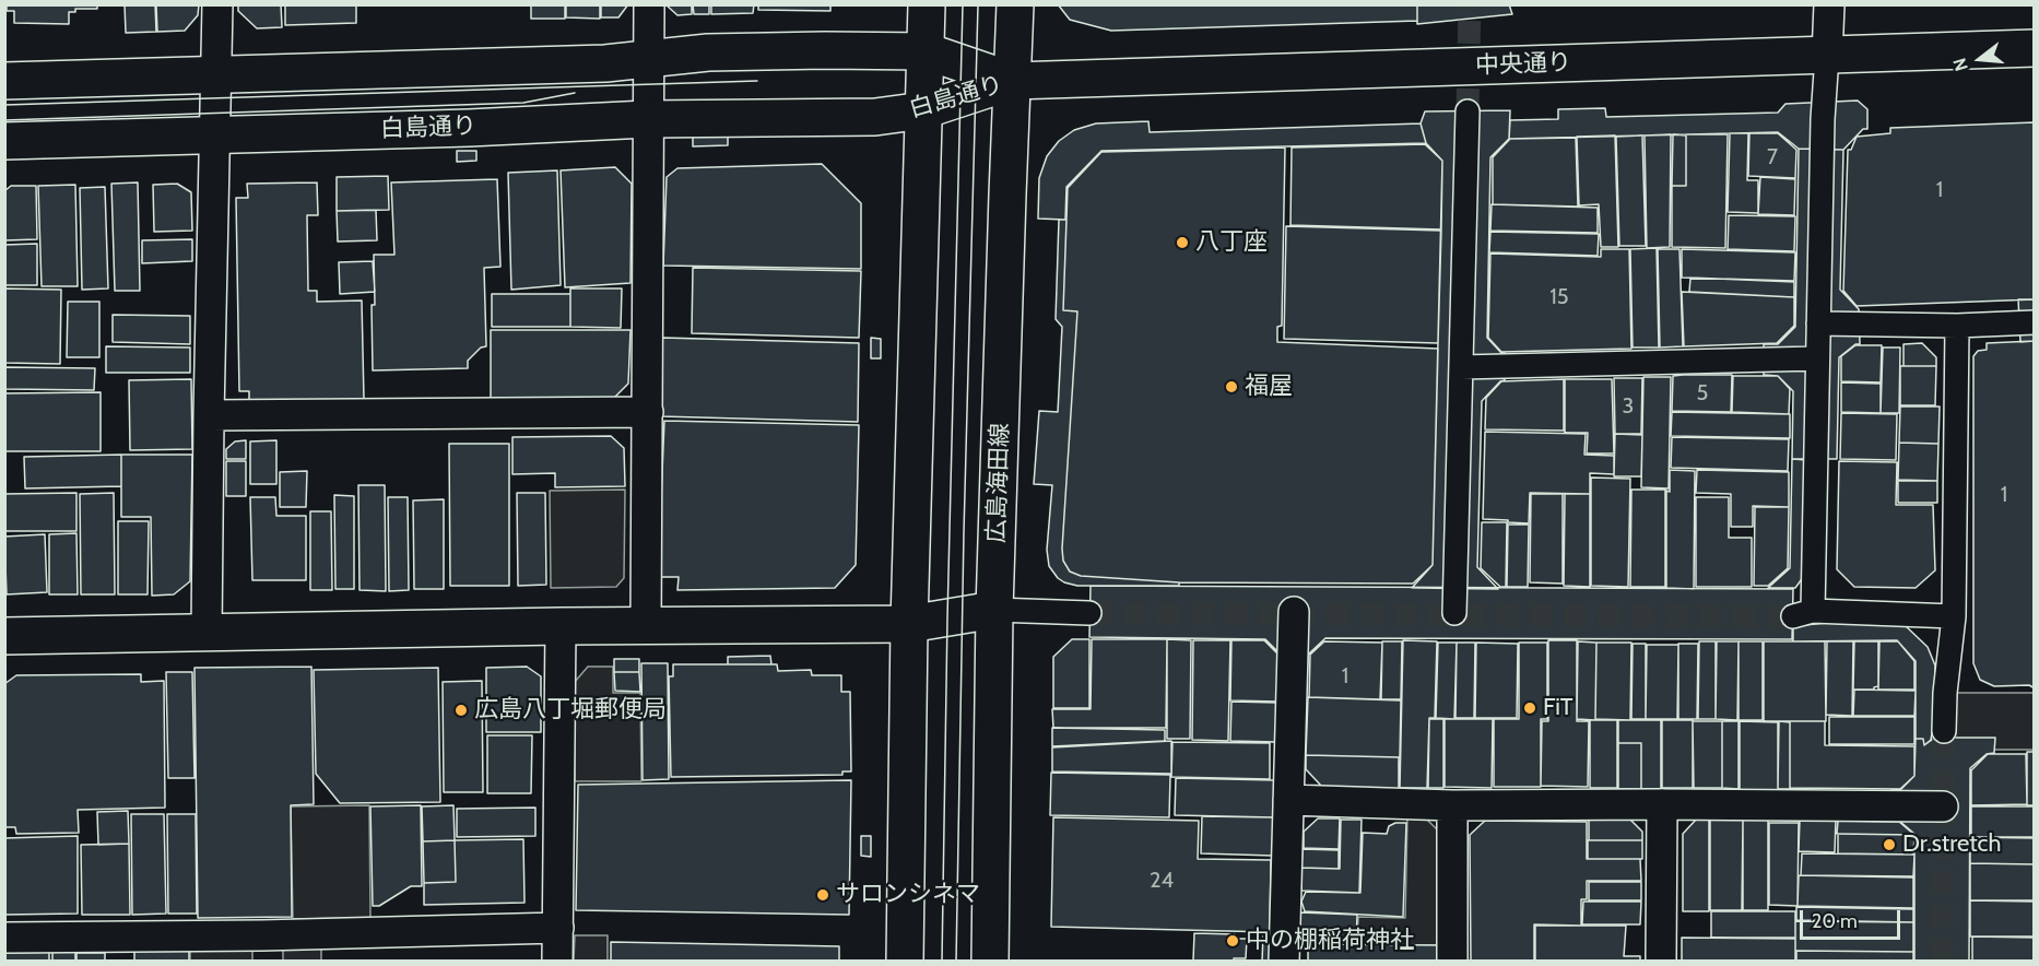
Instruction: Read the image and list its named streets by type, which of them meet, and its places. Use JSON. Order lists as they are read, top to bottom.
{
  "streets": {
    "street": ["中央通り", "白島通り", "広島海田線"]
  },
  "crossings": [
    ["中央通り", "白島通り"],
    ["中央通り", "広島海田線"],
    ["白島通り", "広島海田線"]
  ],
  "places": [
    "八丁座",
    "福屋",
    "FiT",
    "広島八丁堀郵便局",
    "Dr.stretch",
    "サロンシネマ",
    "中の棚稲荷神社"
  ],
  "house_numbers": [
    "7",
    "1",
    "15",
    "5",
    "3",
    "1",
    "1",
    "24"
  ],
  "scale_bar": "20 m",
  "north": "left"
}
